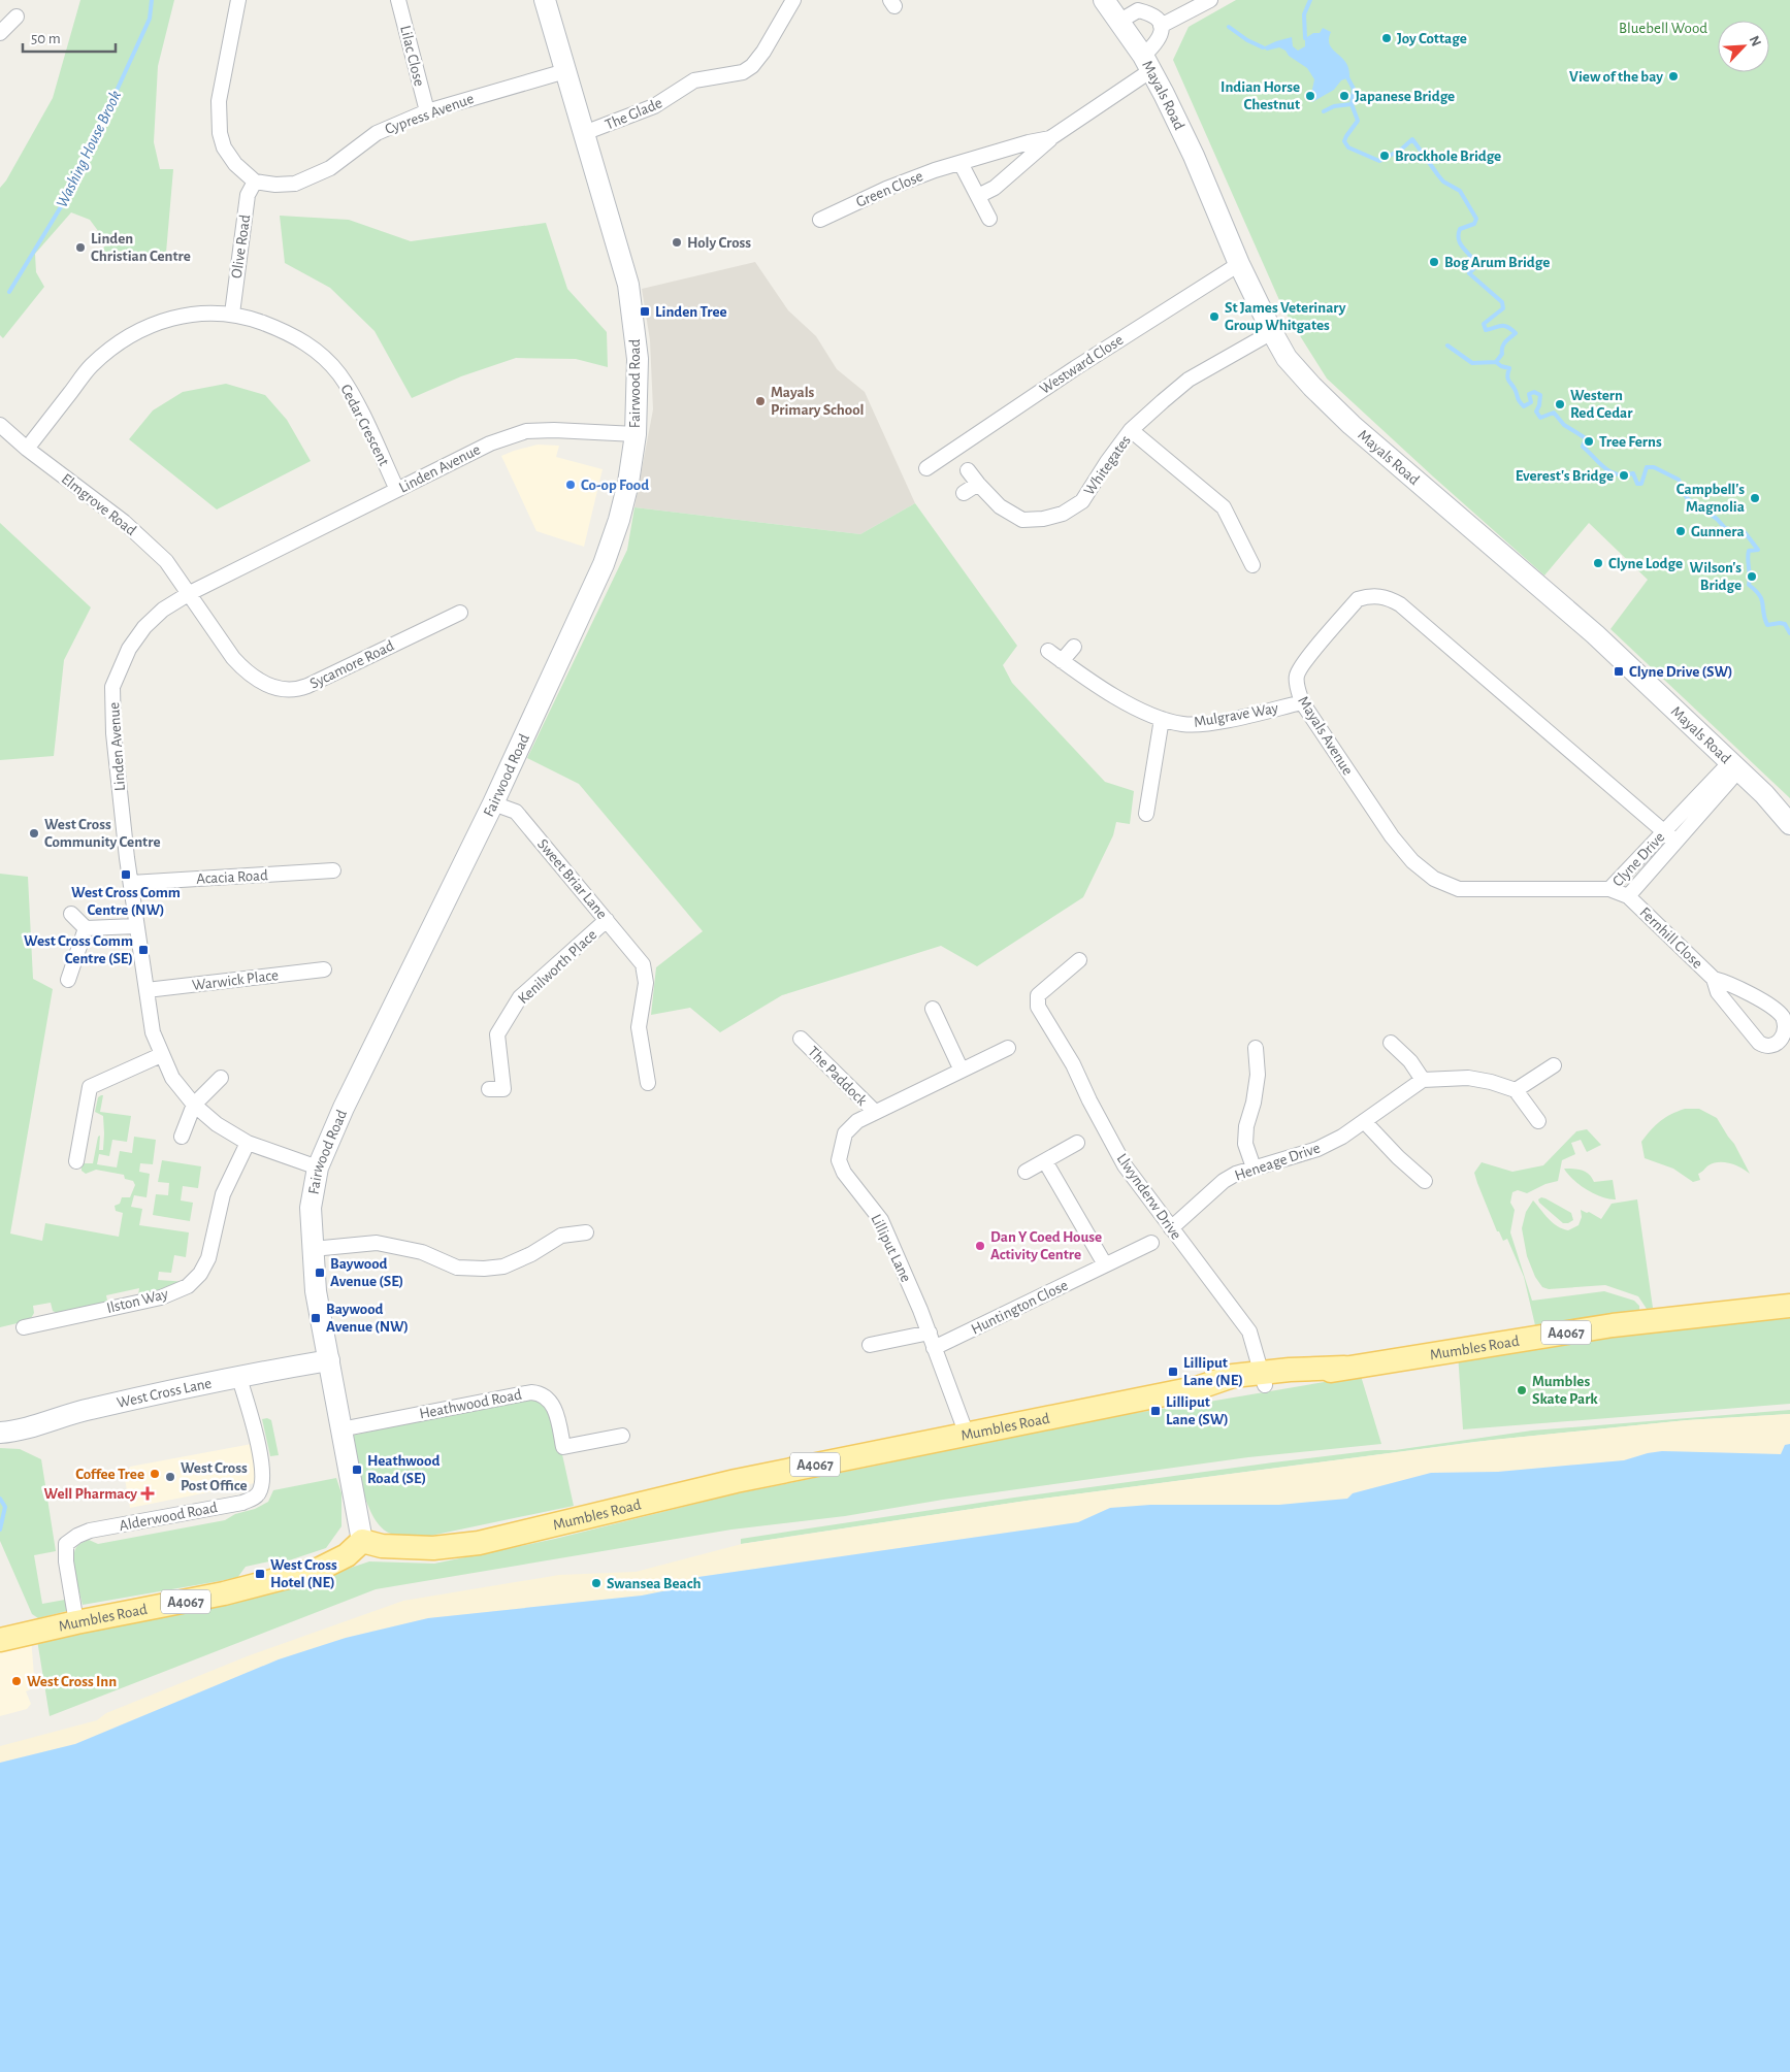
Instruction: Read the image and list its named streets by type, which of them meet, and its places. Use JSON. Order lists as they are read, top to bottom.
{
  "streets": {
    "main road": ["A4067", "Mumbles Road"],
    "street": [
      "Lilac Close",
      "Mayals Road",
      "Cypress Avenue",
      "The Glade",
      "Green Close",
      "Olive Road",
      "Westward Close",
      "Fairwood Road",
      "Cedar Crescent",
      "Whitegates",
      "Linden Avenue",
      "Elmgrove Road",
      "Sycamore Road",
      "Mulgrave Way",
      "Mayals Avenue",
      "Clyne Drive",
      "Acacia Road",
      "Sweet Briar Lane",
      "Fernhill Close",
      "Kenilworth Place",
      "Warwick Place",
      "The Paddock",
      "Heneage Drive",
      "Llwynderw Drive",
      "Lilliput Lane",
      "Ilston Way",
      "Huntington Close",
      "West Cross Lane",
      "Heathwood Road",
      "Alderwood Road"
    ]
  },
  "crossings": [
    ["Lilac Close", "Cypress Avenue"],
    ["Mayals Road", "Green Close"],
    ["Mayals Road", "Westward Close"],
    ["Mayals Road", "Whitegates"],
    ["Mayals Road", "Clyne Drive"],
    ["Cypress Avenue", "Olive Road"],
    ["Cypress Avenue", "Fairwood Road"],
    ["The Glade", "Fairwood Road"],
    ["Olive Road", "Cedar Crescent"],
    ["Fairwood Road", "Linden Avenue"],
    ["Fairwood Road", "Sweet Briar Lane"],
    ["Fairwood Road", "Mumbles Road"],
    ["Fairwood Road", "West Cross Lane"],
    ["Fairwood Road", "Heathwood Road"],
    ["Cedar Crescent", "Linden Avenue"],
    ["Cedar Crescent", "Elmgrove Road"],
    ["Linden Avenue", "Elmgrove Road"],
    ["Linden Avenue", "Sycamore Road"],
    ["Linden Avenue", "Acacia Road"],
    ["Linden Avenue", "Warwick Place"],
    ["Linden Avenue", "Ilston Way"],
    ["Elmgrove Road", "Sycamore Road"],
    ["Mulgrave Way", "Mayals Avenue"],
    ["Mayals Avenue", "Clyne Drive"],
    ["Clyne Drive", "Fernhill Close"],
    ["Sweet Briar Lane", "Kenilworth Place"],
    ["The Paddock", "Lilliput Lane"],
    ["Heneage Drive", "Llwynderw Drive"],
    ["Llwynderw Drive", "Mumbles Road"],
    ["Lilliput Lane", "Huntington Close"],
    ["Lilliput Lane", "Mumbles Road"],
    ["Mumbles Road", "Alderwood Road"],
    ["West Cross Lane", "Alderwood Road"]
  ],
  "water": ["Washing House Brook"],
  "parks": ["Bluebell Wood"],
  "places": {
    "other": [
      "Joy Cottage",
      "View of the bay",
      "Indian Horse Chestnut",
      "Japanese Bridge",
      "Brockhole Bridge",
      "Holy Cross",
      "Linden Christian Centre",
      "Bog Arum Bridge",
      "St James Veterinary Group Whitgates",
      "Mayals Primary School",
      "Western Red Cedar",
      "Tree Ferns",
      "Everest's Bridge",
      "Co-op Food",
      "Campbell's Magnolia",
      "Gunnera",
      "Clyne Lodge",
      "Wilson's Bridge",
      "West Cross Community Centre",
      "Dan Y Coed House Activity Centre",
      "Mumbles Skate Park",
      "Coffee Tree",
      "West Cross Post Office",
      "Swansea Beach",
      "West Cross Inn"
    ],
    "transit": [
      "Linden Tree",
      "Clyne Drive (SW)",
      "West Cross Comm Centre (NW)",
      "West Cross Comm Centre (SE)",
      "Baywood Avenue (SE)",
      "Baywood Avenue (NW)",
      "Lilliput Lane (NE)",
      "Lilliput Lane (SW)",
      "Heathwood Road (SE)",
      "West Cross Hotel (NE)"
    ],
    "health": ["Well Pharmacy"]
  },
  "scale_bar": "50 m",
  "north": "top right"
}
